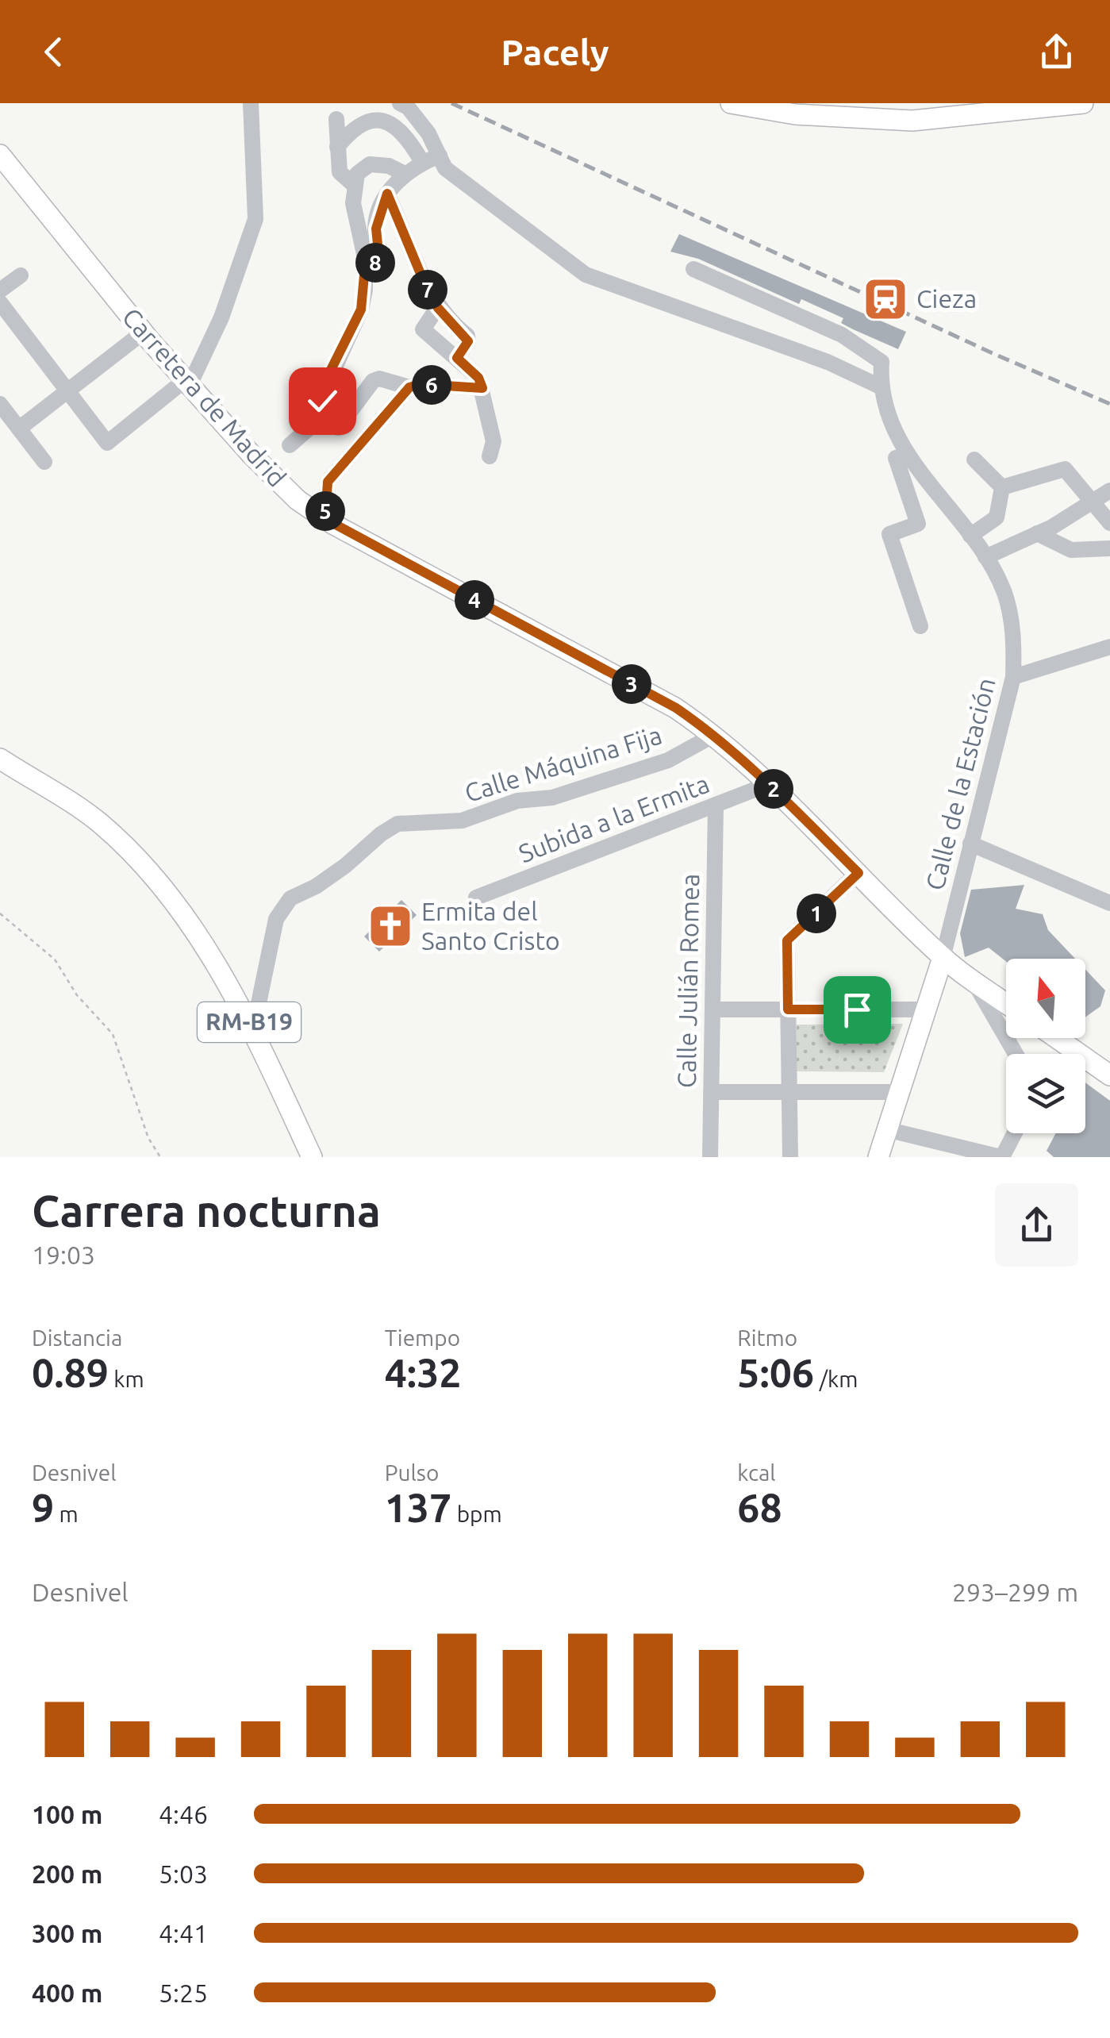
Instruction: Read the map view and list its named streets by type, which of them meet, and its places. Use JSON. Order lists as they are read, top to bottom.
{
  "streets": {
    "main road": ["Carretera de Madrid", "RM-B19"],
    "street": [
      "Calle Máquina Fija",
      "Calle de la Estación",
      "Subida a la Ermita",
      "Calle Julián Romea"
    ]
  },
  "crossings": [
    ["Carretera de Madrid", "Calle Máquina Fija"],
    ["Carretera de Madrid", "Calle de la Estación"],
    ["Carretera de Madrid", "Subida a la Ermita"],
    ["Calle Máquina Fija", "RM-B19"],
    ["Subida a la Ermita", "Calle Julián Romea"]
  ],
  "places": {
    "station": ["Cieza"],
    "church": ["Ermita del Santo Cristo"]
  },
  "north": "top",
  "page": {
    "header": "Pacely",
    "pins": [
      "8",
      "7",
      "6",
      "5",
      "4",
      "3",
      "2",
      "1"
    ],
    "heading": ["Carrera nocturna", "19:03"],
    "stats": [
      ["Distancia", "0.89 km"],
      ["Tiempo", "4:32"],
      ["Ritmo", "5:06 /km"],
      ["Desnivel", "9 m"],
      ["Pulso", "137 bpm"],
      ["kcal", "68"]
    ],
    "chart": ["Desnivel", "293–299 m"],
    "list": [
      {
        "name": "100 m",
        "note": "4:46"
      },
      {
        "name": "200 m",
        "note": "5:03"
      },
      {
        "name": "300 m",
        "note": "4:41"
      },
      {
        "name": "400 m",
        "note": "5:25"
      }
    ]
  }
}
